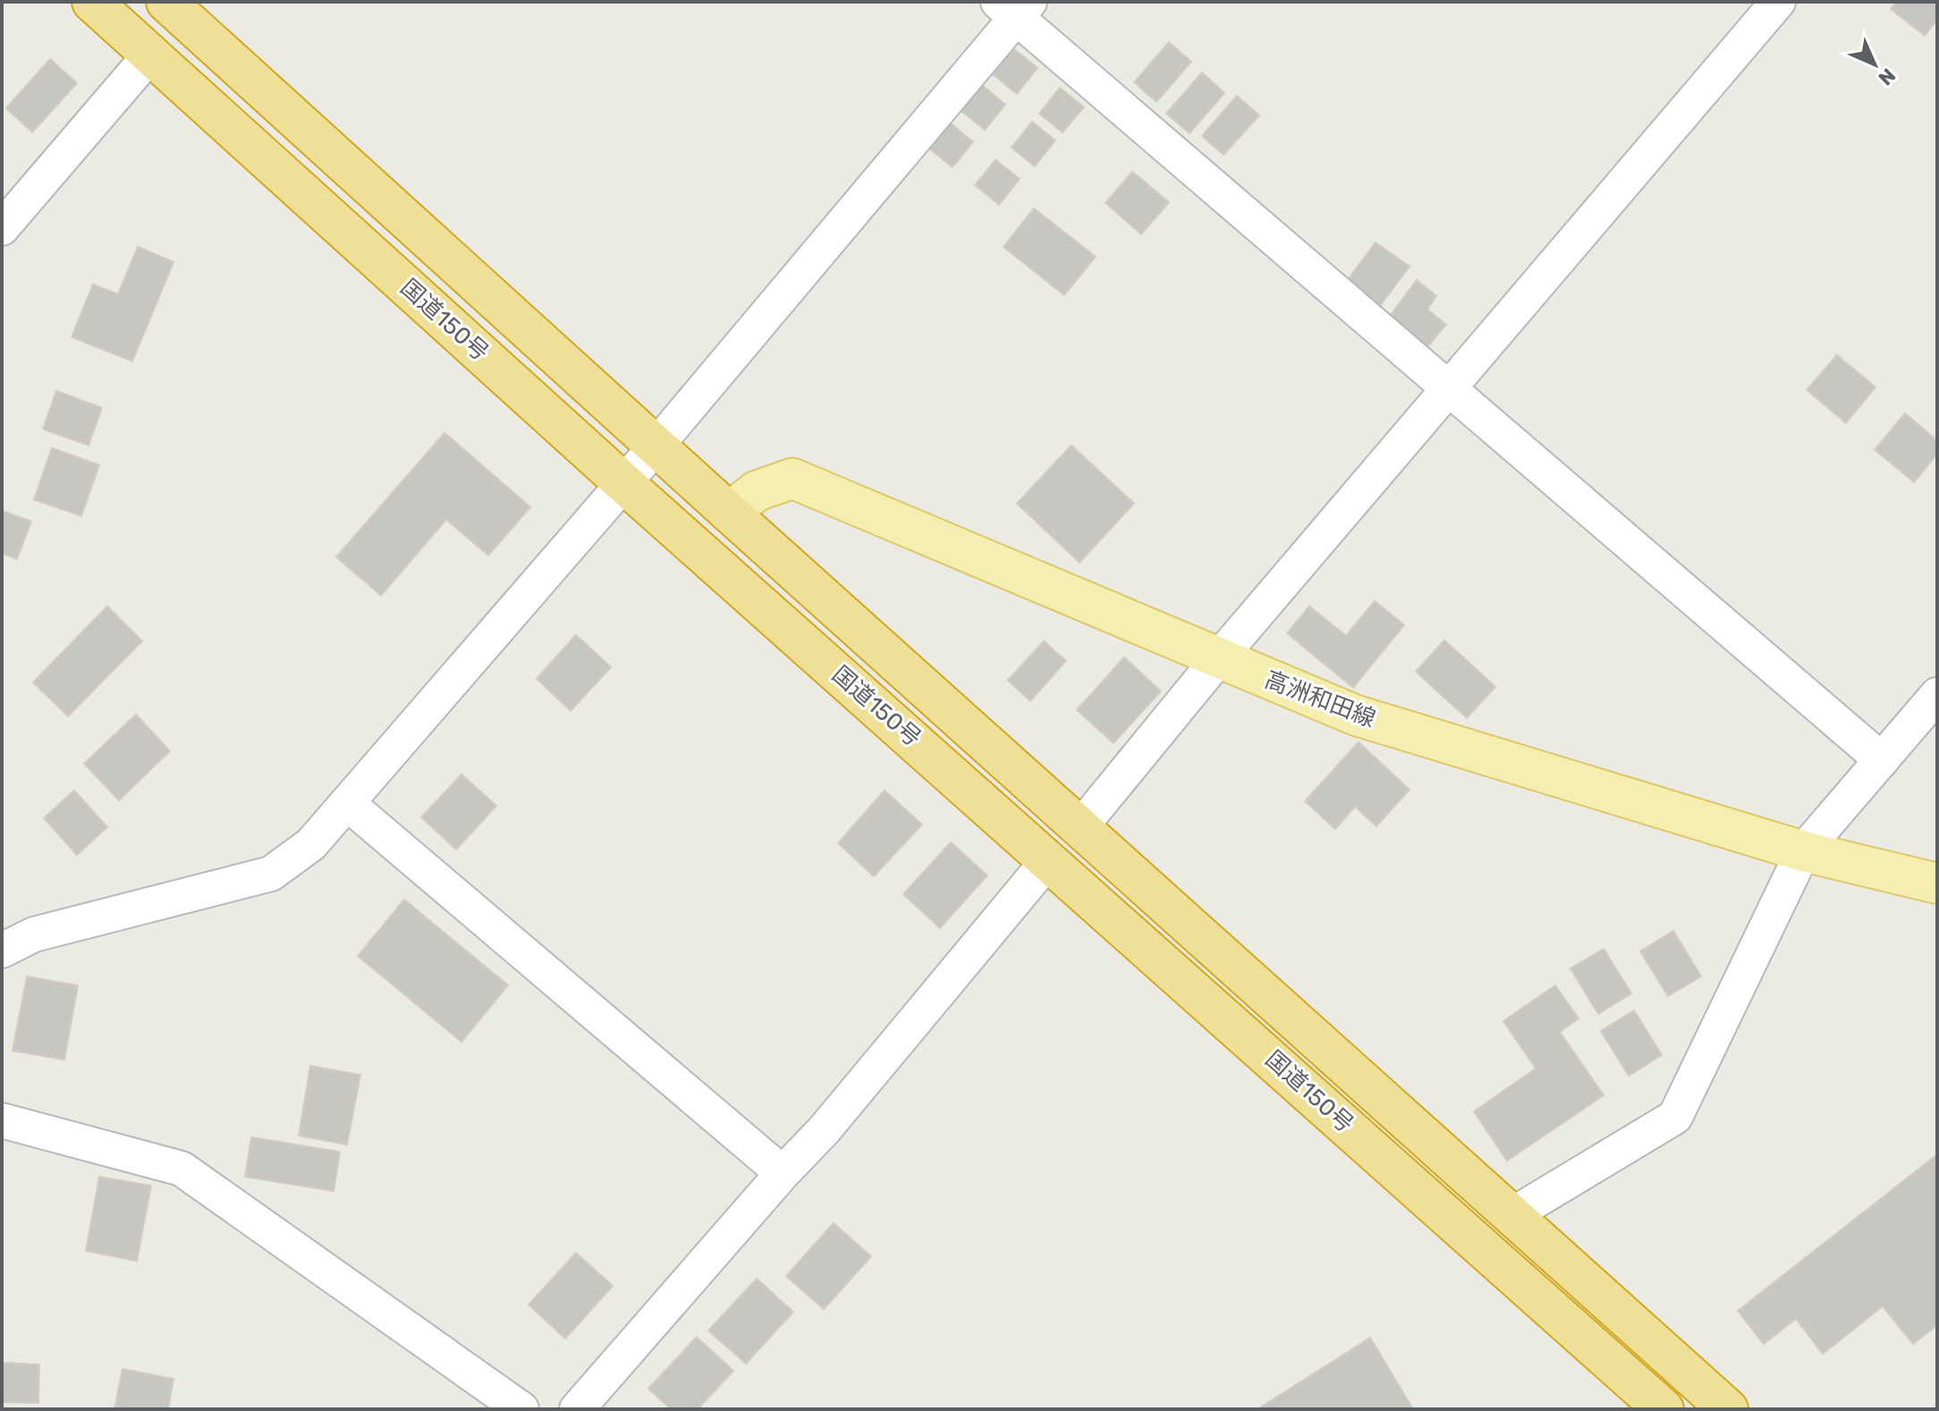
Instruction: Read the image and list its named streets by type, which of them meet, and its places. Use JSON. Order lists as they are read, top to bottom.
{
  "streets": {
    "highway": ["国道150号"],
    "main road": ["高洲和田線"]
  },
  "crossings": [
    ["国道150号", "高洲和田線"]
  ],
  "north": "bottom right"
}
